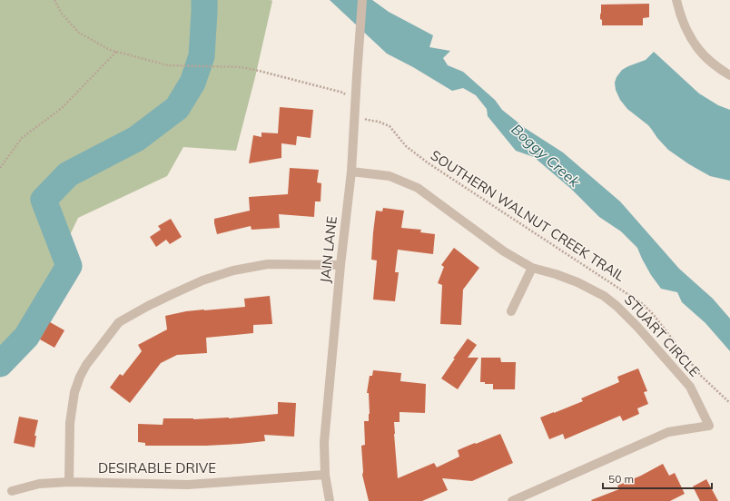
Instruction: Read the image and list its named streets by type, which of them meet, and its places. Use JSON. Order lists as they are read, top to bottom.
{
  "streets": {
    "street": ["JAIN LANE", "STUART CIRCLE", "DESIRABLE DRIVE"],
    "path": ["SOUTHERN WALNUT CREEK TRAIL"]
  },
  "crossings": [
    ["JAIN LANE", "STUART CIRCLE"],
    ["JAIN LANE", "DESIRABLE DRIVE"]
  ],
  "water": ["Boggy Creek"],
  "scale_bar": "50 m"
}
